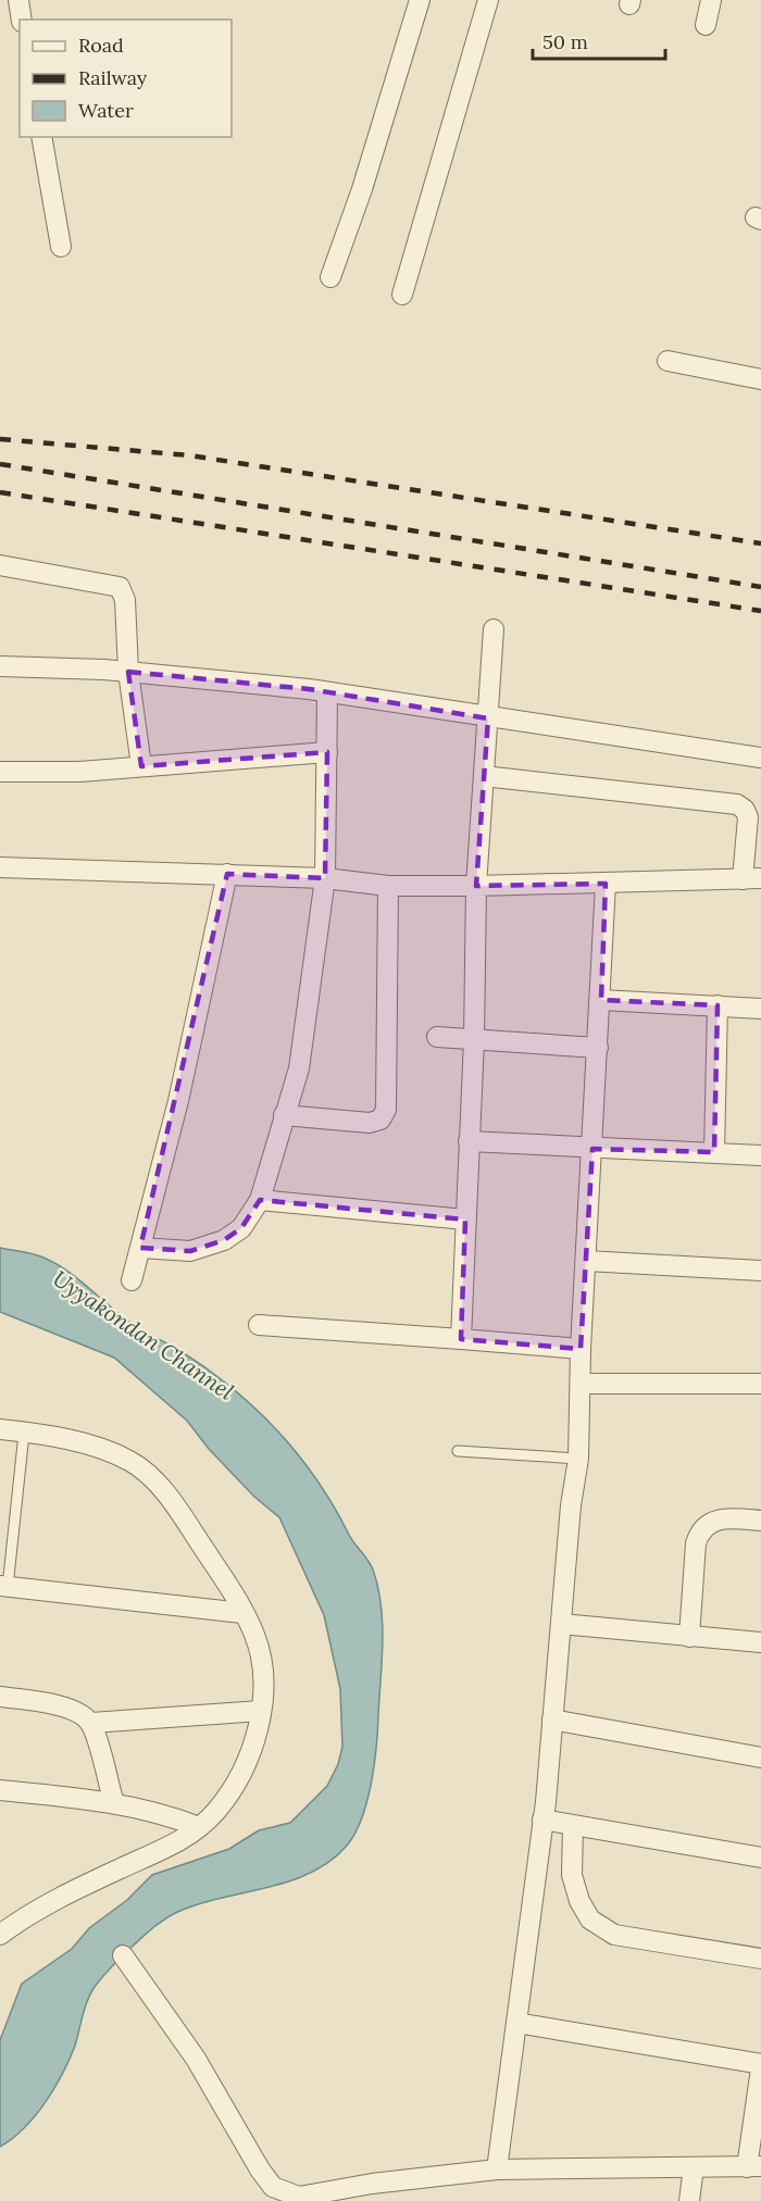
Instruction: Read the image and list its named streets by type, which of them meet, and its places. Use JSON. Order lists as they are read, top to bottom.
{
  "water": ["Uyyakondan Channel"],
  "legend": ["Road", "Railway", "Water"],
  "scale_bar": "50 m"
}
